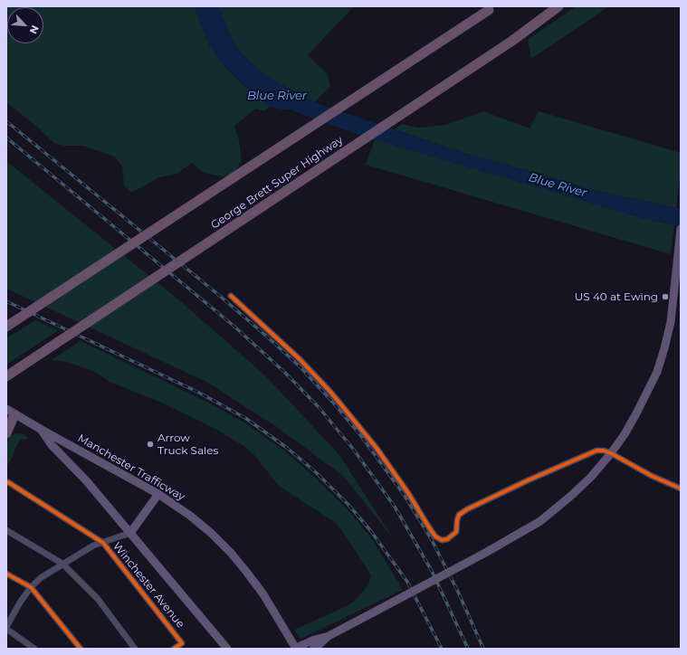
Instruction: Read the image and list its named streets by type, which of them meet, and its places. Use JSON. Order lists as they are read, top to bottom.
{
  "streets": {
    "highway": ["George Brett Super Highway"],
    "main road": ["Manchester Trafficway"],
    "street": ["Winchester Avenue"]
  },
  "water": ["Blue River"],
  "places": ["US 40 at Ewing", "Arrow Truck Sales"],
  "north": "bottom right"
}
